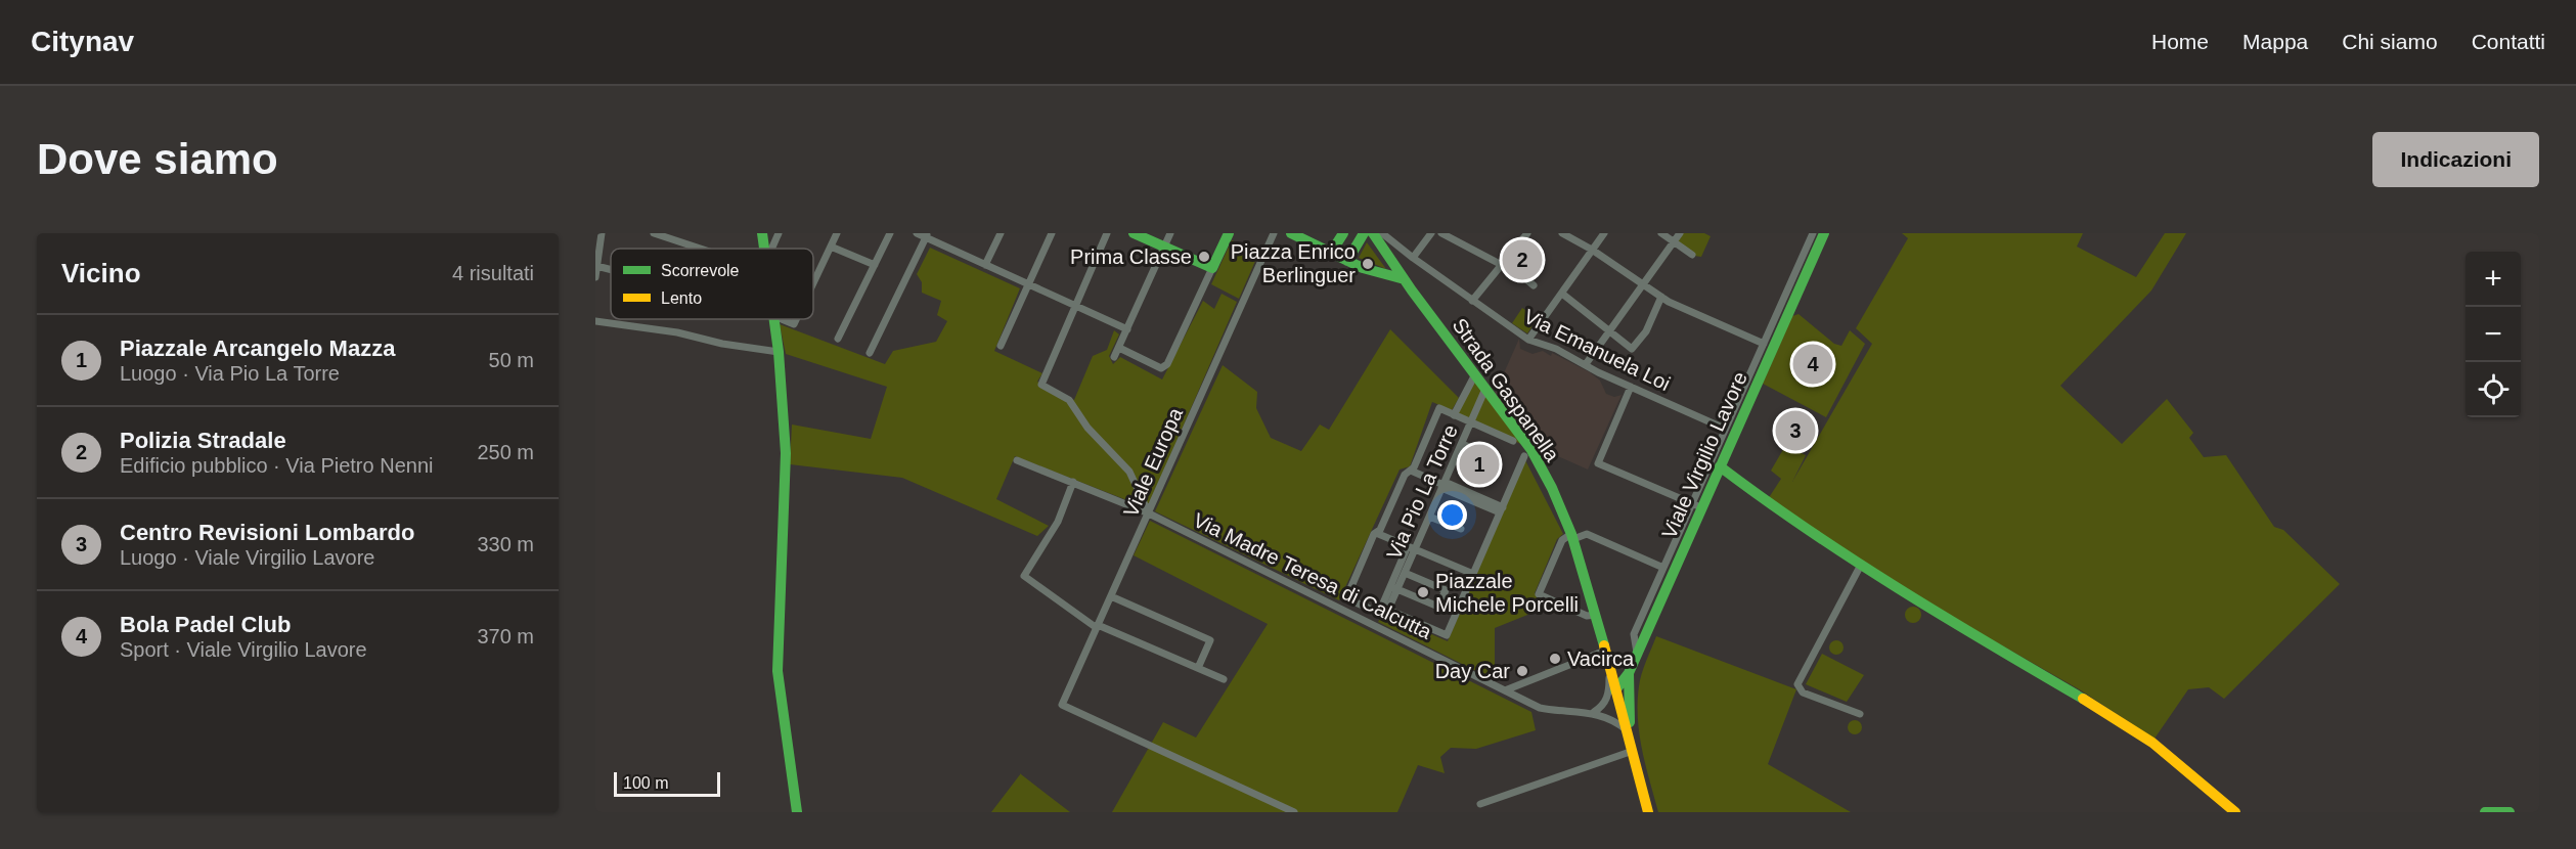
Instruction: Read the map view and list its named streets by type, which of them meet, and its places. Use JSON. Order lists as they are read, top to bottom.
{
  "streets": {
    "street": [
      "Via Emanuela Loi",
      "Strada Gaspanella",
      "Viale Virgilio Lavore",
      "Viale Europa",
      "Via Pio La Torre",
      "Via Madre Teresa di Calcutta"
    ]
  },
  "crossings": [
    ["Strada Gaspanella", "Viale Virgilio Lavore"],
    ["Strada Gaspanella", "Via Pio La Torre"],
    ["Strada Gaspanella", "Via Madre Teresa di Calcutta"],
    ["Viale Europa", "Via Madre Teresa di Calcutta"]
  ],
  "places": [
    "Prima Classe",
    "Piazza Enrico Berlinguer",
    "Piazzale Michele Porcelli",
    "Vacirca",
    "Day Car"
  ],
  "legend": ["Scorrevole", "Lento"],
  "scale_bar": "100 m",
  "page": {
    "header": "Citynav",
    "nav": [
      "Home",
      "Mappa",
      "Chi siamo",
      "Contatti"
    ],
    "buttons": "Indicazioni",
    "title": "Dove siamo",
    "heading": ["Vicino", "4 risultati"],
    "pins": [
      "2",
      "4",
      "3",
      "1"
    ],
    "map_buttons": ["+", "−"],
    "list": [
      {
        "mark": "1",
        "name": "Piazzale Arcangelo Mazza",
        "note": "Luogo · Via Pio La Torre",
        "value": "50 m"
      },
      {
        "mark": "2",
        "name": "Polizia Stradale",
        "note": "Edificio pubblico · Via Pietro Nenni",
        "value": "250 m"
      },
      {
        "mark": "3",
        "name": "Centro Revisioni Lombardo",
        "note": "Luogo · Viale Virgilio Lavore",
        "value": "330 m"
      },
      {
        "mark": "4",
        "name": "Bola Padel Club",
        "note": "Sport · Viale Virgilio Lavore",
        "value": "370 m"
      }
    ],
    "scale": "100 m"
  }
}
